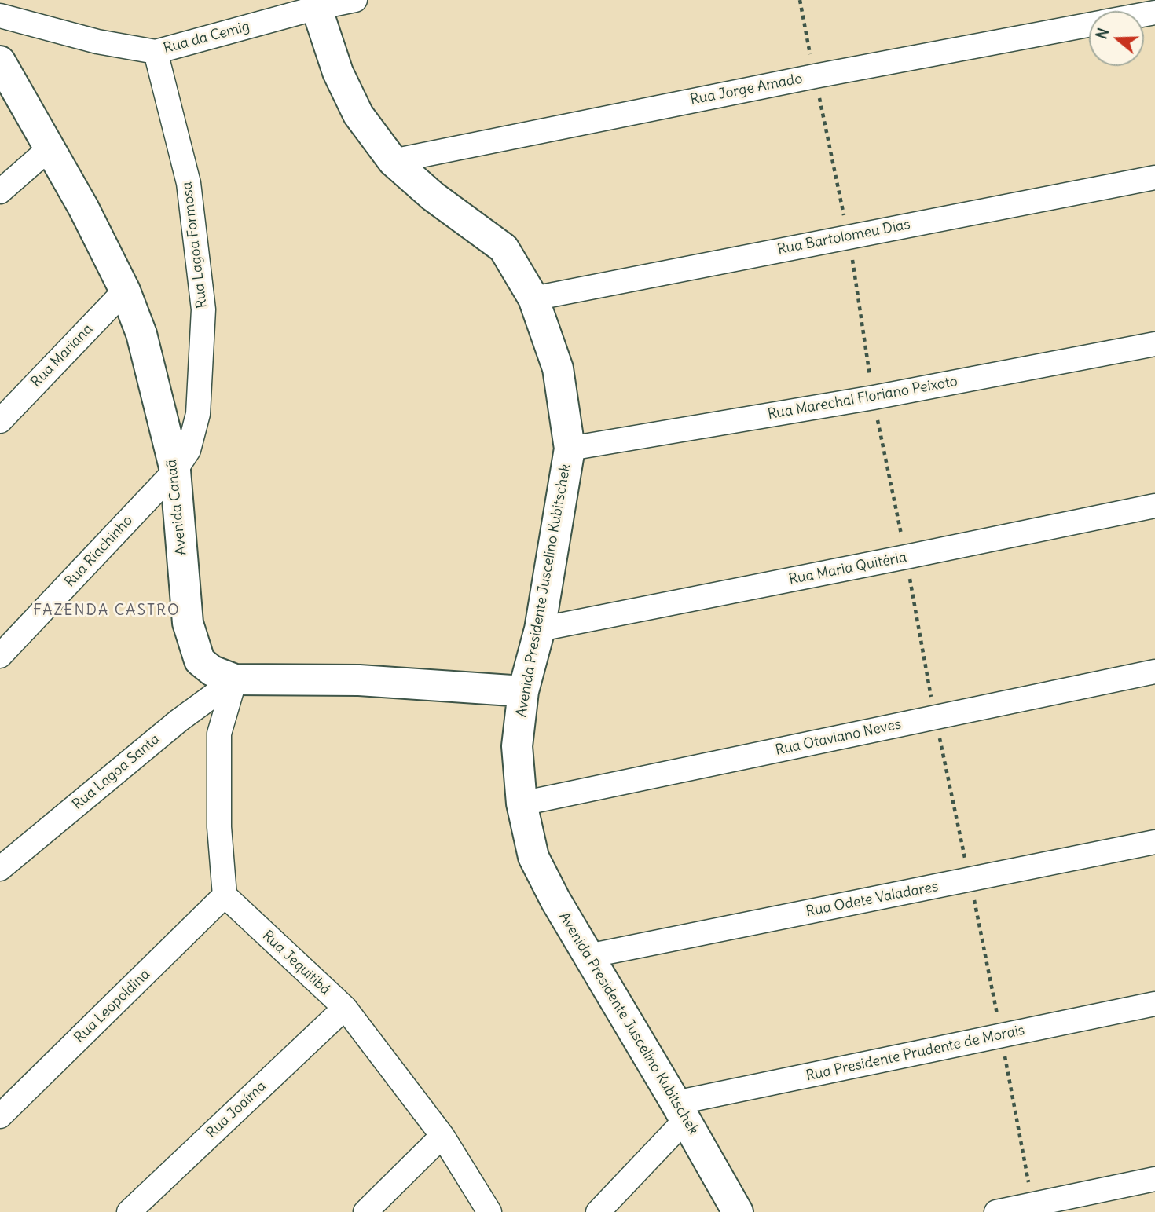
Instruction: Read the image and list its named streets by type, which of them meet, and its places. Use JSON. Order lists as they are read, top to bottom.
{
  "streets": {
    "street": [
      "Rua da Cemig",
      "Rua Jorge Amado",
      "Rua Bartolomeu Dias",
      "Rua Lagoa Formosa",
      "Rua Mariana",
      "Rua Marechal Floriano Peixoto",
      "Avenida Canaã",
      "Rua Riachinho",
      "Rua Maria Quitéria",
      "Avenida Presidente Juscelino Kubitschek",
      "Rua Otaviano Neves",
      "Rua Lagoa Santa",
      "Rua Odete Valadares",
      "Rua Jequitibá",
      "Rua Leopoldina",
      "Rua Presidente Prudente de Morais",
      "Rua Joaíma"
    ]
  },
  "crossings": [
    ["Rua da Cemig", "Rua Lagoa Formosa"],
    ["Rua da Cemig", "Avenida Presidente Juscelino Kubitschek"],
    ["Rua Jorge Amado", "Avenida Presidente Juscelino Kubitschek"],
    ["Rua Bartolomeu Dias", "Avenida Presidente Juscelino Kubitschek"],
    ["Rua Lagoa Formosa", "Avenida Canaã"],
    ["Rua Lagoa Formosa", "Rua Riachinho"],
    ["Rua Mariana", "Avenida Canaã"],
    ["Rua Marechal Floriano Peixoto", "Avenida Presidente Juscelino Kubitschek"],
    ["Avenida Canaã", "Rua Riachinho"],
    ["Avenida Canaã", "Avenida Presidente Juscelino Kubitschek"],
    ["Avenida Canaã", "Rua Lagoa Santa"],
    ["Rua Maria Quitéria", "Avenida Presidente Juscelino Kubitschek"],
    ["Avenida Presidente Juscelino Kubitschek", "Rua Otaviano Neves"],
    ["Avenida Presidente Juscelino Kubitschek", "Rua Odete Valadares"],
    ["Avenida Presidente Juscelino Kubitschek", "Rua Presidente Prudente de Morais"],
    ["Rua Jequitibá", "Rua Leopoldina"],
    ["Rua Jequitibá", "Rua Joaíma"]
  ],
  "districts": ["FAZENDA CASTRO"],
  "north": "left"
}
